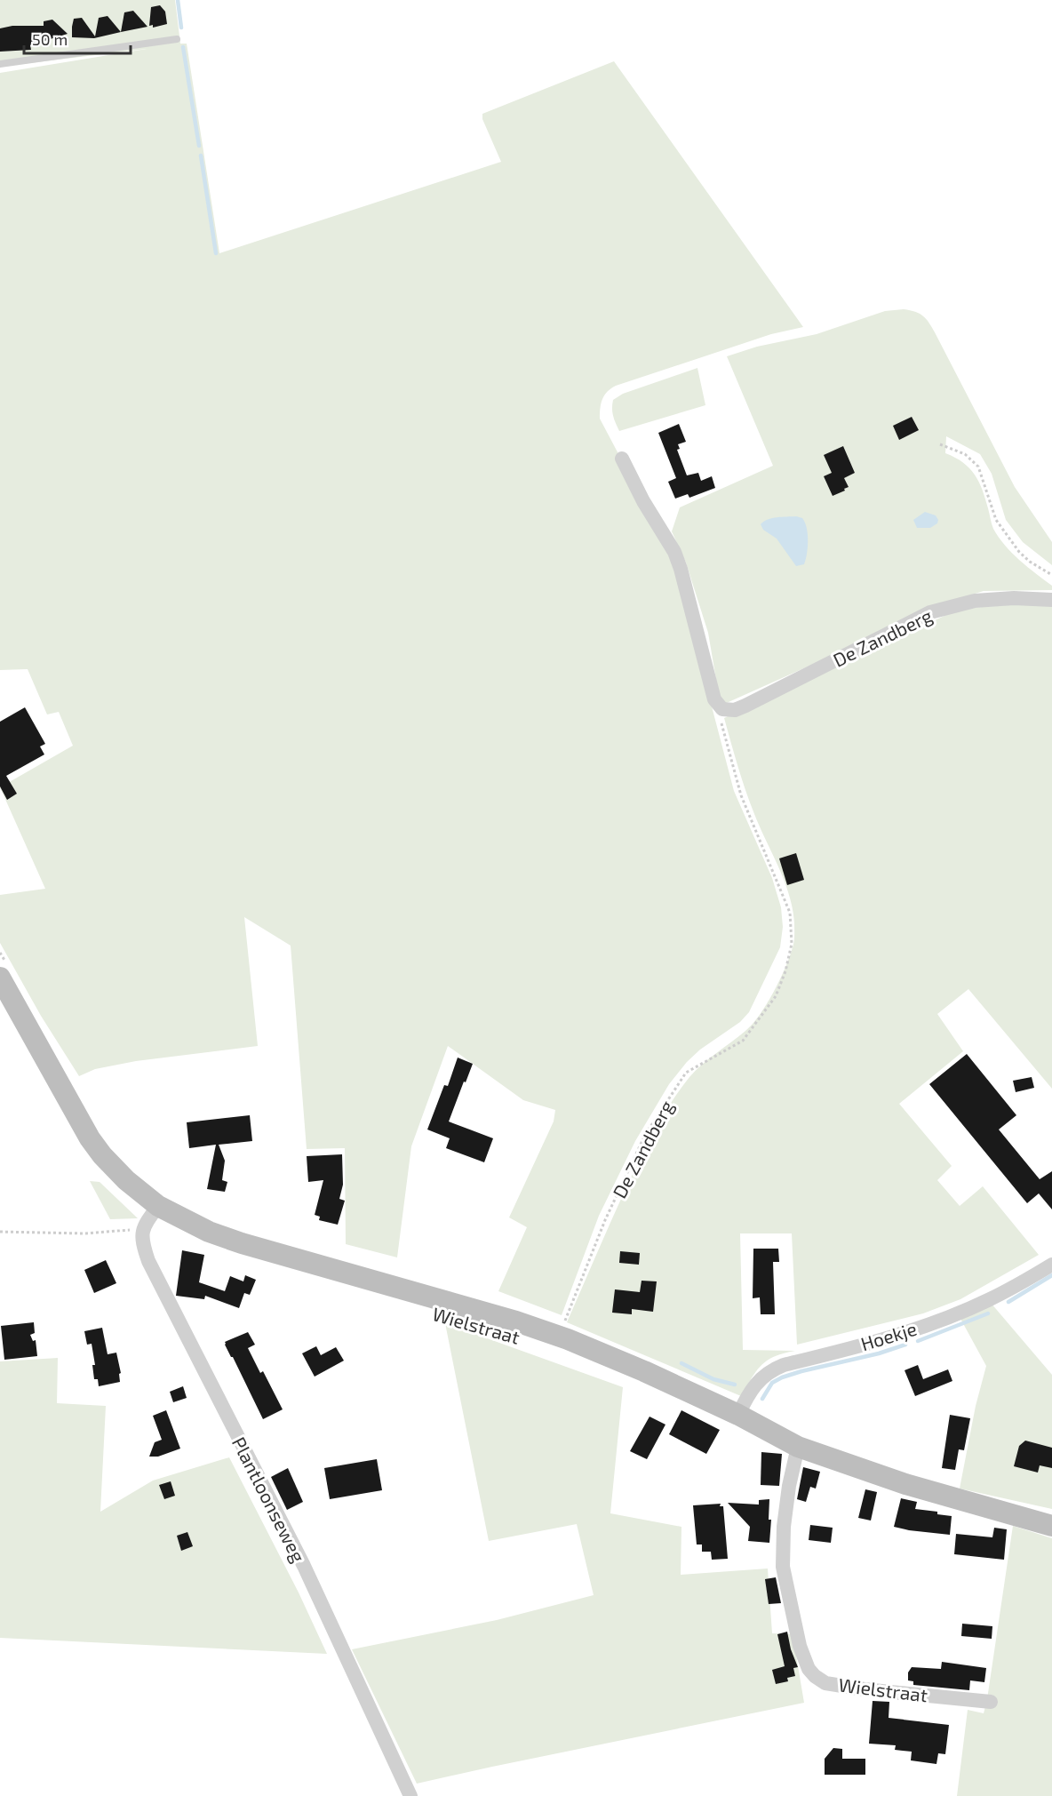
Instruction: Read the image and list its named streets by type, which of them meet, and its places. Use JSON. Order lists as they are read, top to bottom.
{
  "streets": {
    "street": [
      "De Zandberg",
      "Wielstraat",
      "Hoekje",
      "Plantloonseweg"
    ]
  },
  "crossings": [
    ["Wielstraat", "Hoekje"]
  ],
  "scale_bar": "50 m"
}
